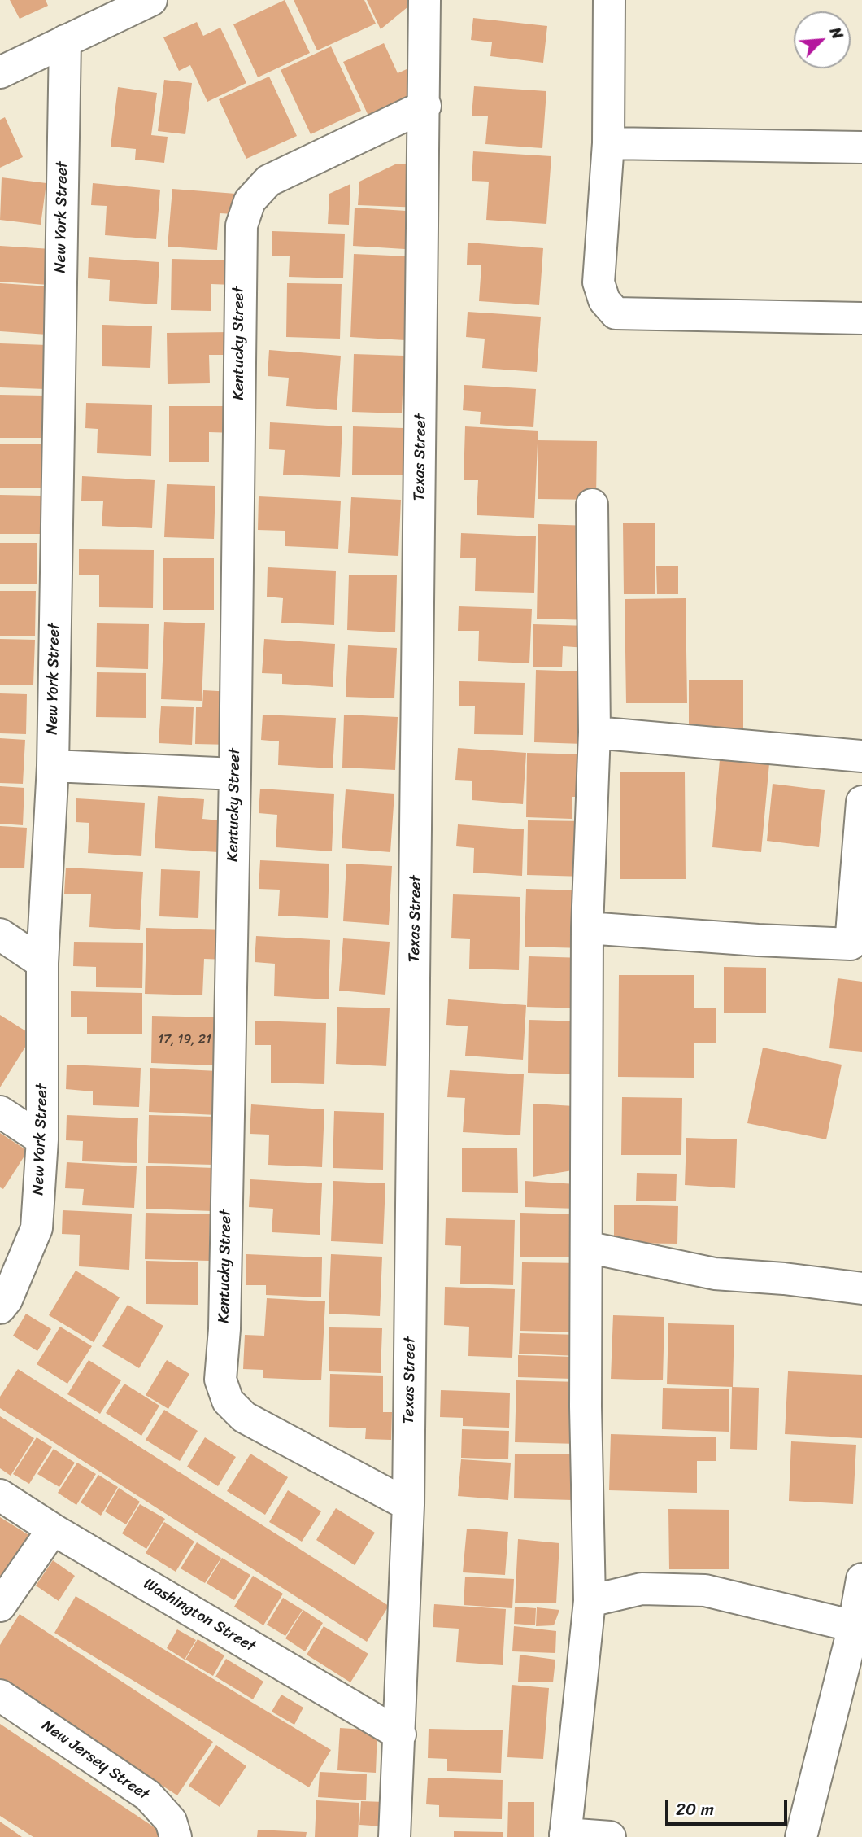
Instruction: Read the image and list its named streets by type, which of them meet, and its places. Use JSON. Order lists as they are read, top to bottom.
{
  "streets": {
    "street": [
      "New York Street",
      "Kentucky Street",
      "Texas Street",
      "Washington Street",
      "New Jersey Street"
    ]
  },
  "crossings": [
    ["Kentucky Street", "Texas Street"],
    ["Texas Street", "Washington Street"]
  ],
  "house_numbers": ["17, 19, 21"],
  "scale_bar": "20 m",
  "north": "top right"
}
